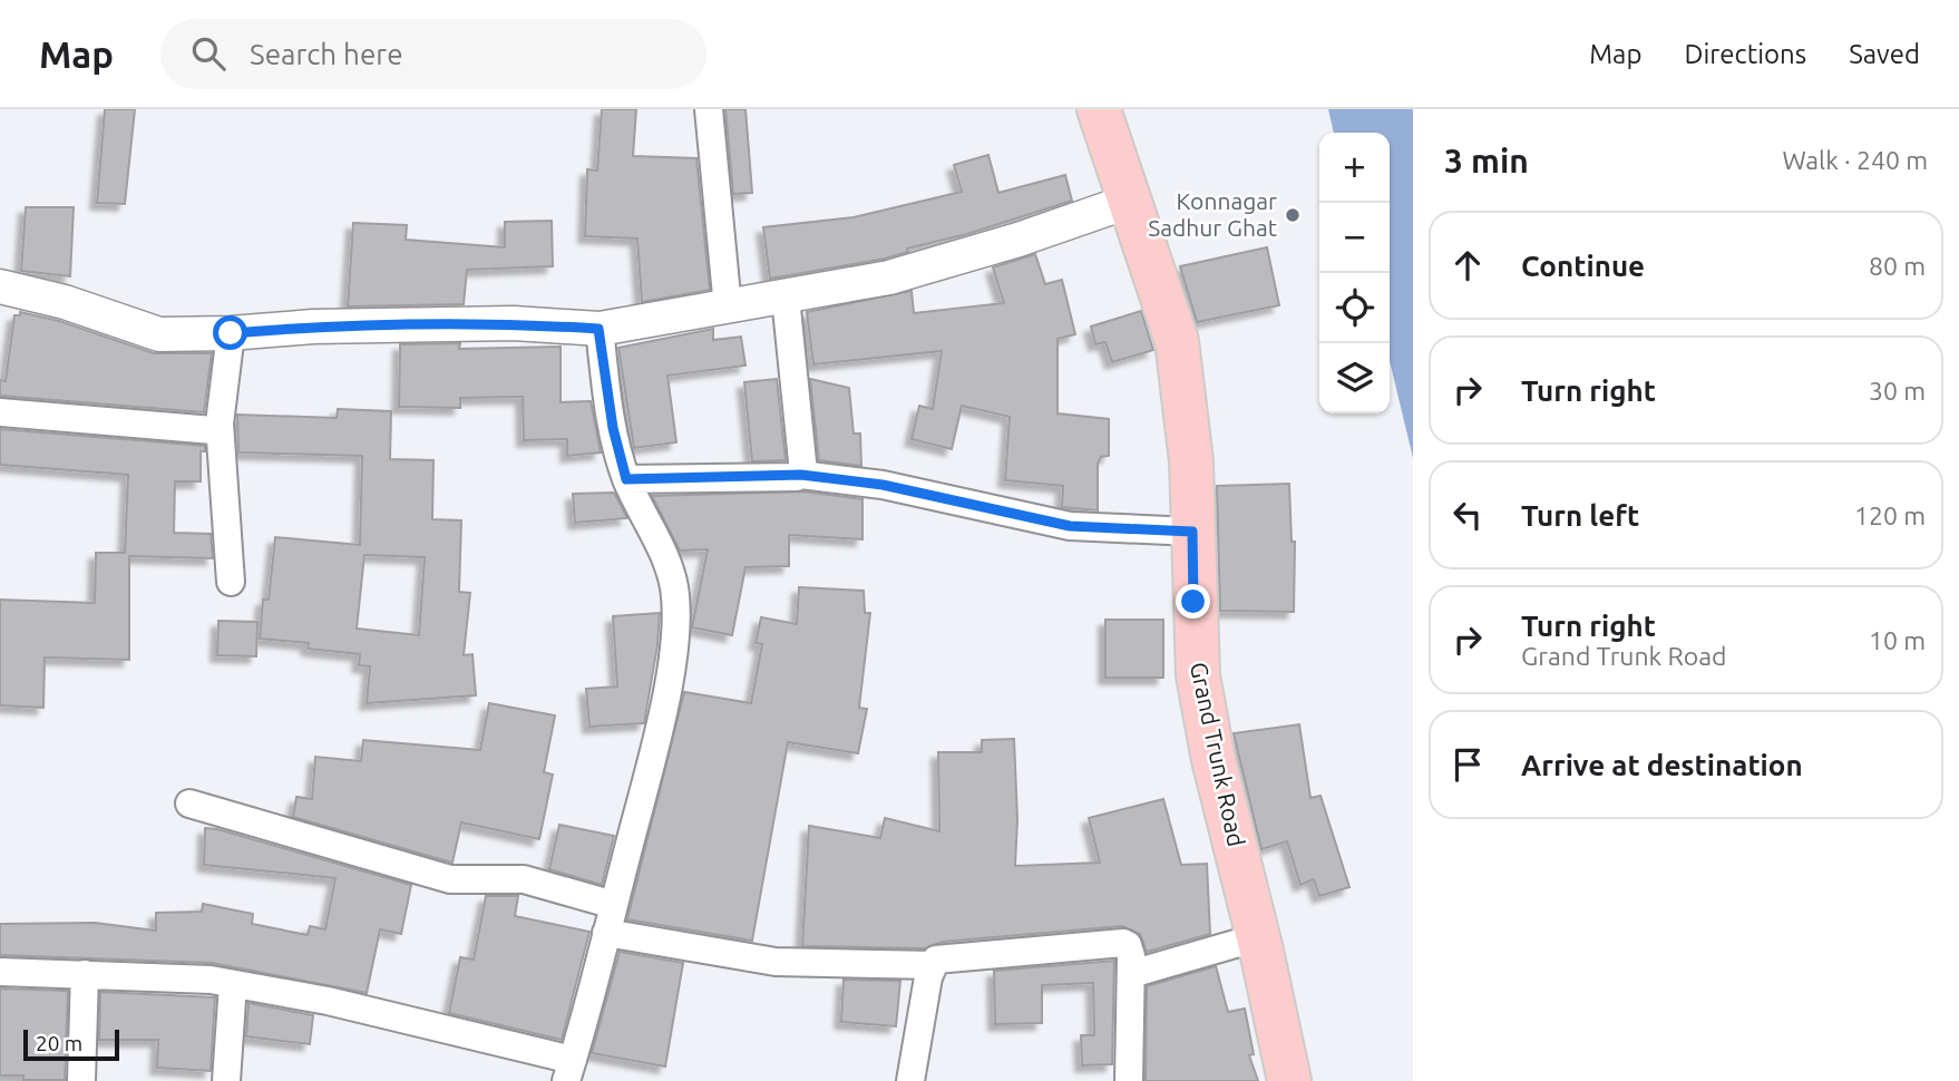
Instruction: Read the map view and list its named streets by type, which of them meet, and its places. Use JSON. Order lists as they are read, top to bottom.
{
  "streets": {
    "main road": ["Grand Trunk Road"]
  },
  "places": ["Konnagar Sadhur Ghat"],
  "scale_bar": "20 m",
  "page": {
    "header": "Map",
    "search": "Search here",
    "nav": ["Map", "Directions", "Saved"],
    "heading": ["3 min", "Walk · 240 m"],
    "map_buttons": ["+", "−"],
    "list": [
      ["Continue", "80 m"],
      ["Turn right", "30 m"],
      ["Turn left", "120 m"],
      ["Turn right", "Grand Trunk Road", "10 m"],
      "Arrive at destination"
    ],
    "scale": "20 m"
  }
}
